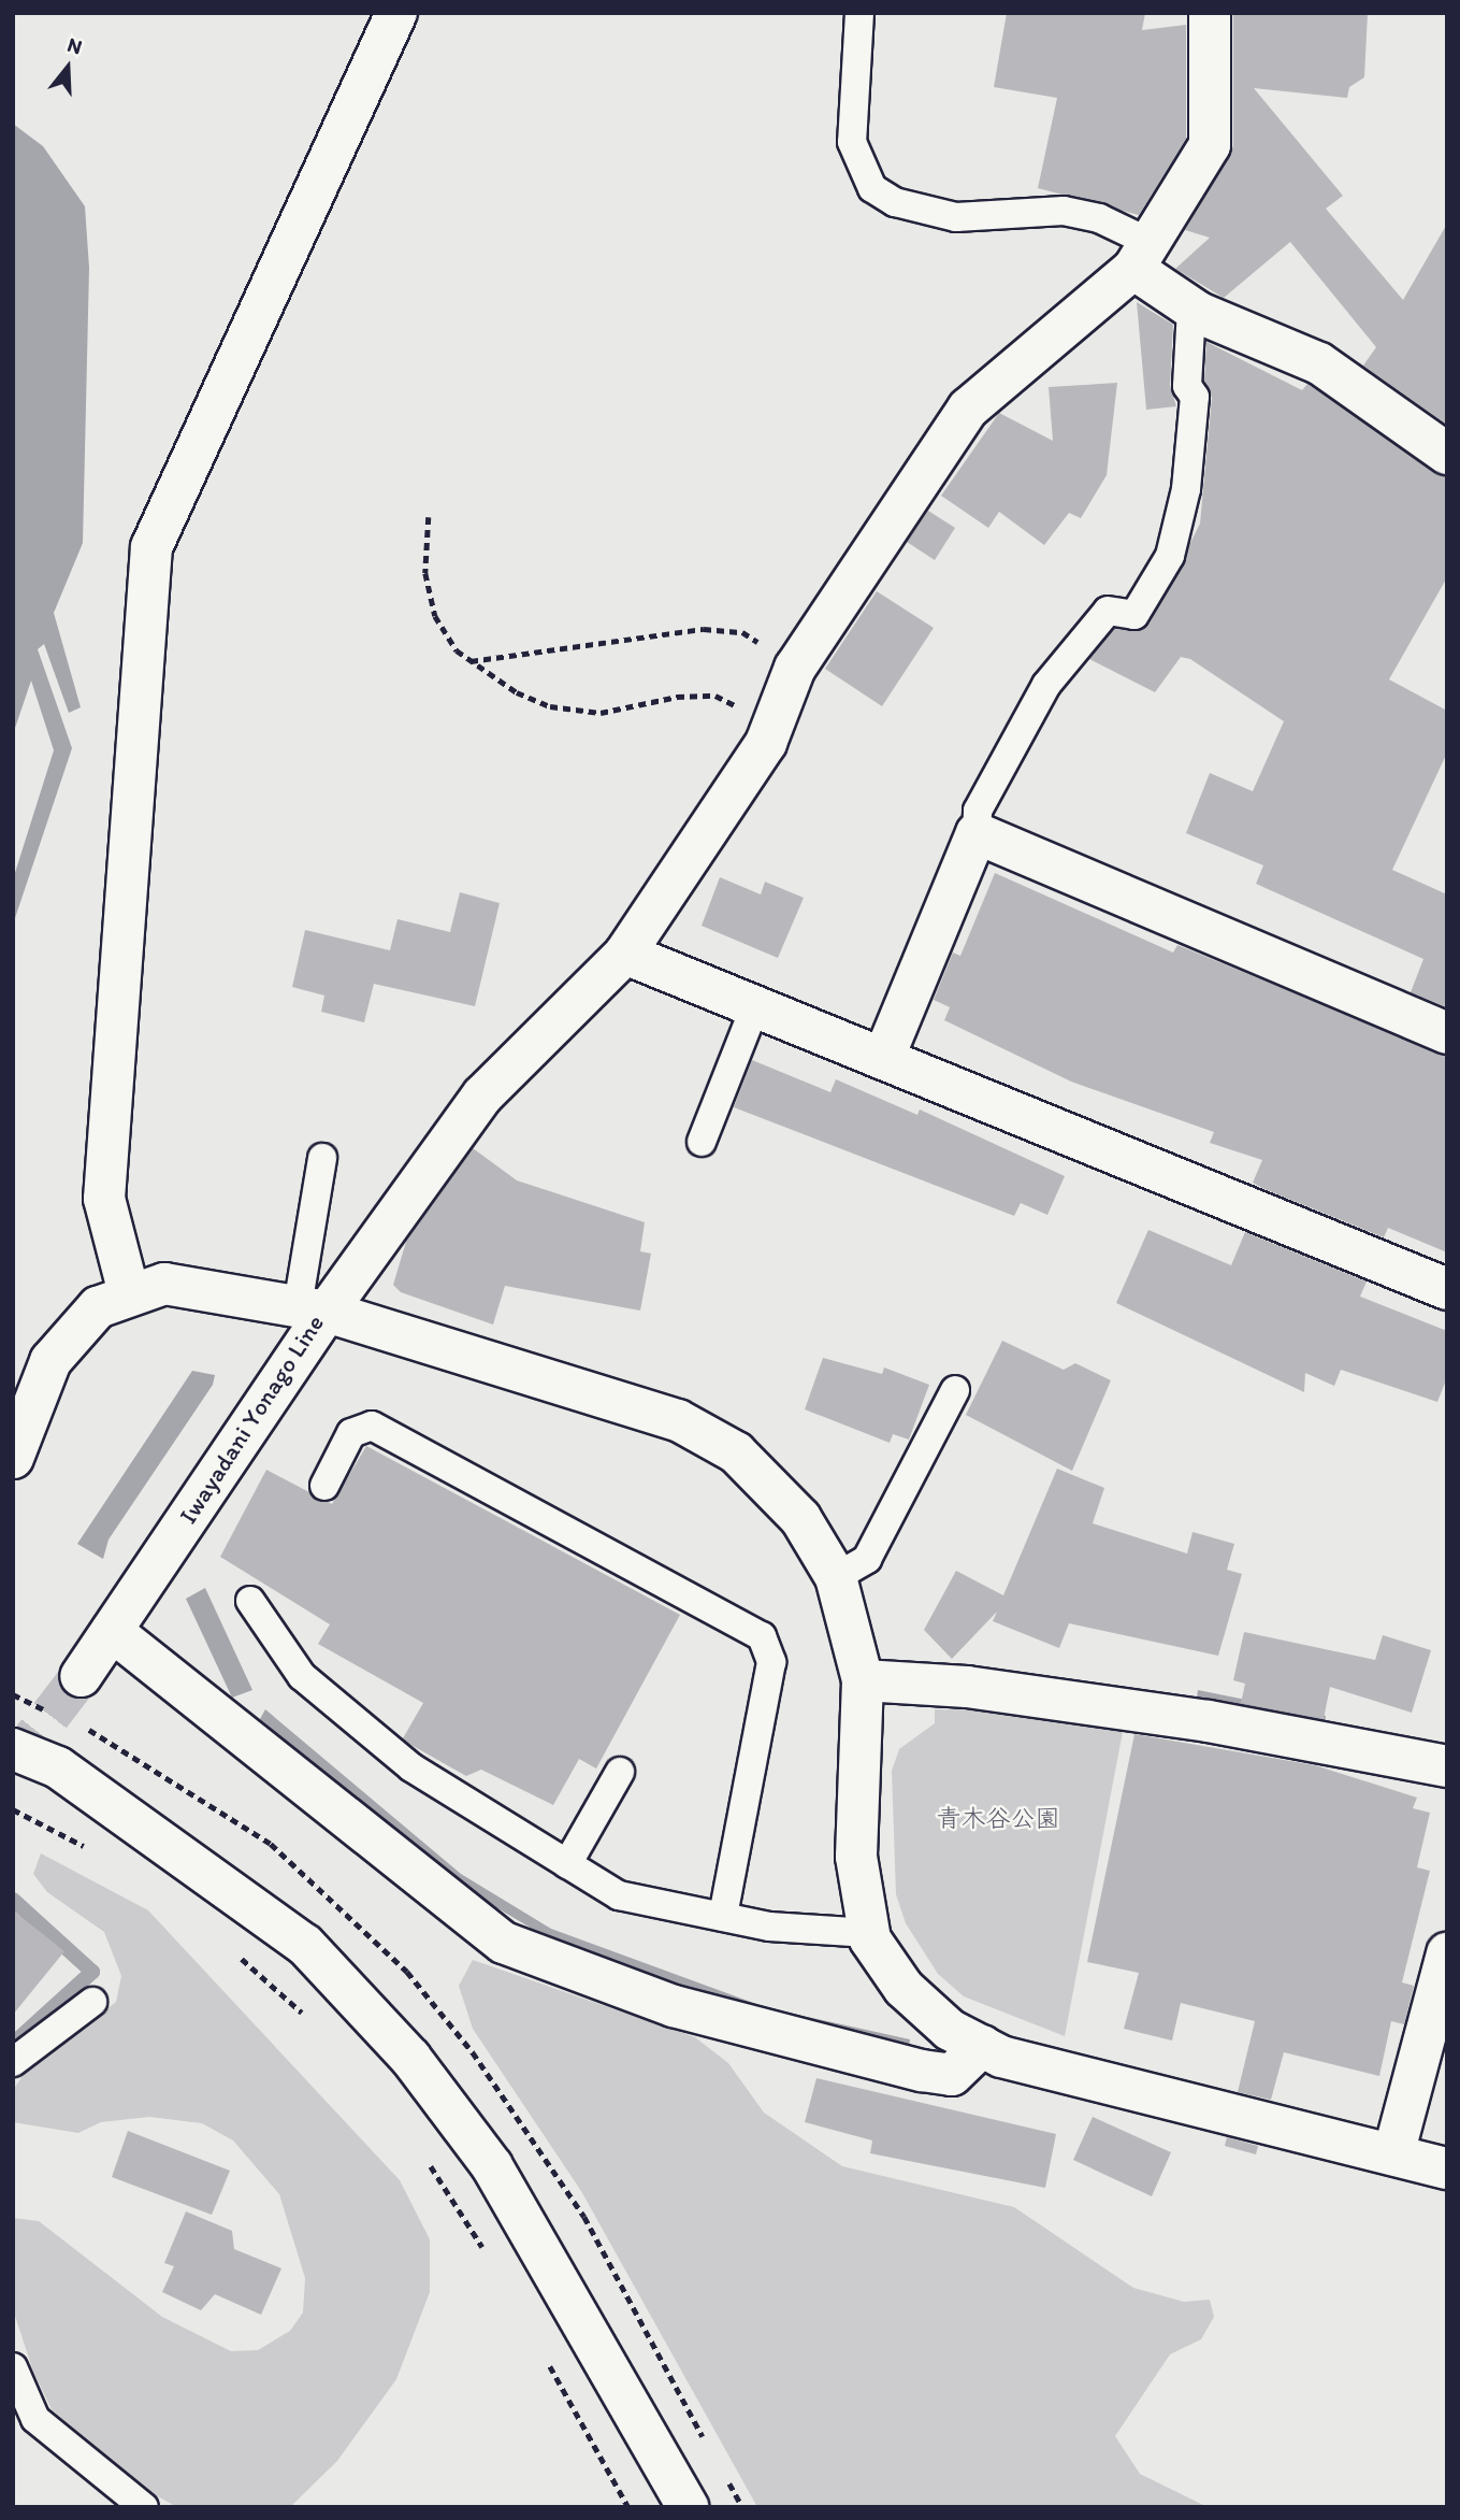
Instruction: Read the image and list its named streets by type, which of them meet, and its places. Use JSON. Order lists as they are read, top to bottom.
{
  "streets": {
    "street": ["Iwayadani Yonago Line"]
  },
  "parks": ["青木谷公園"],
  "north": "top"
}
